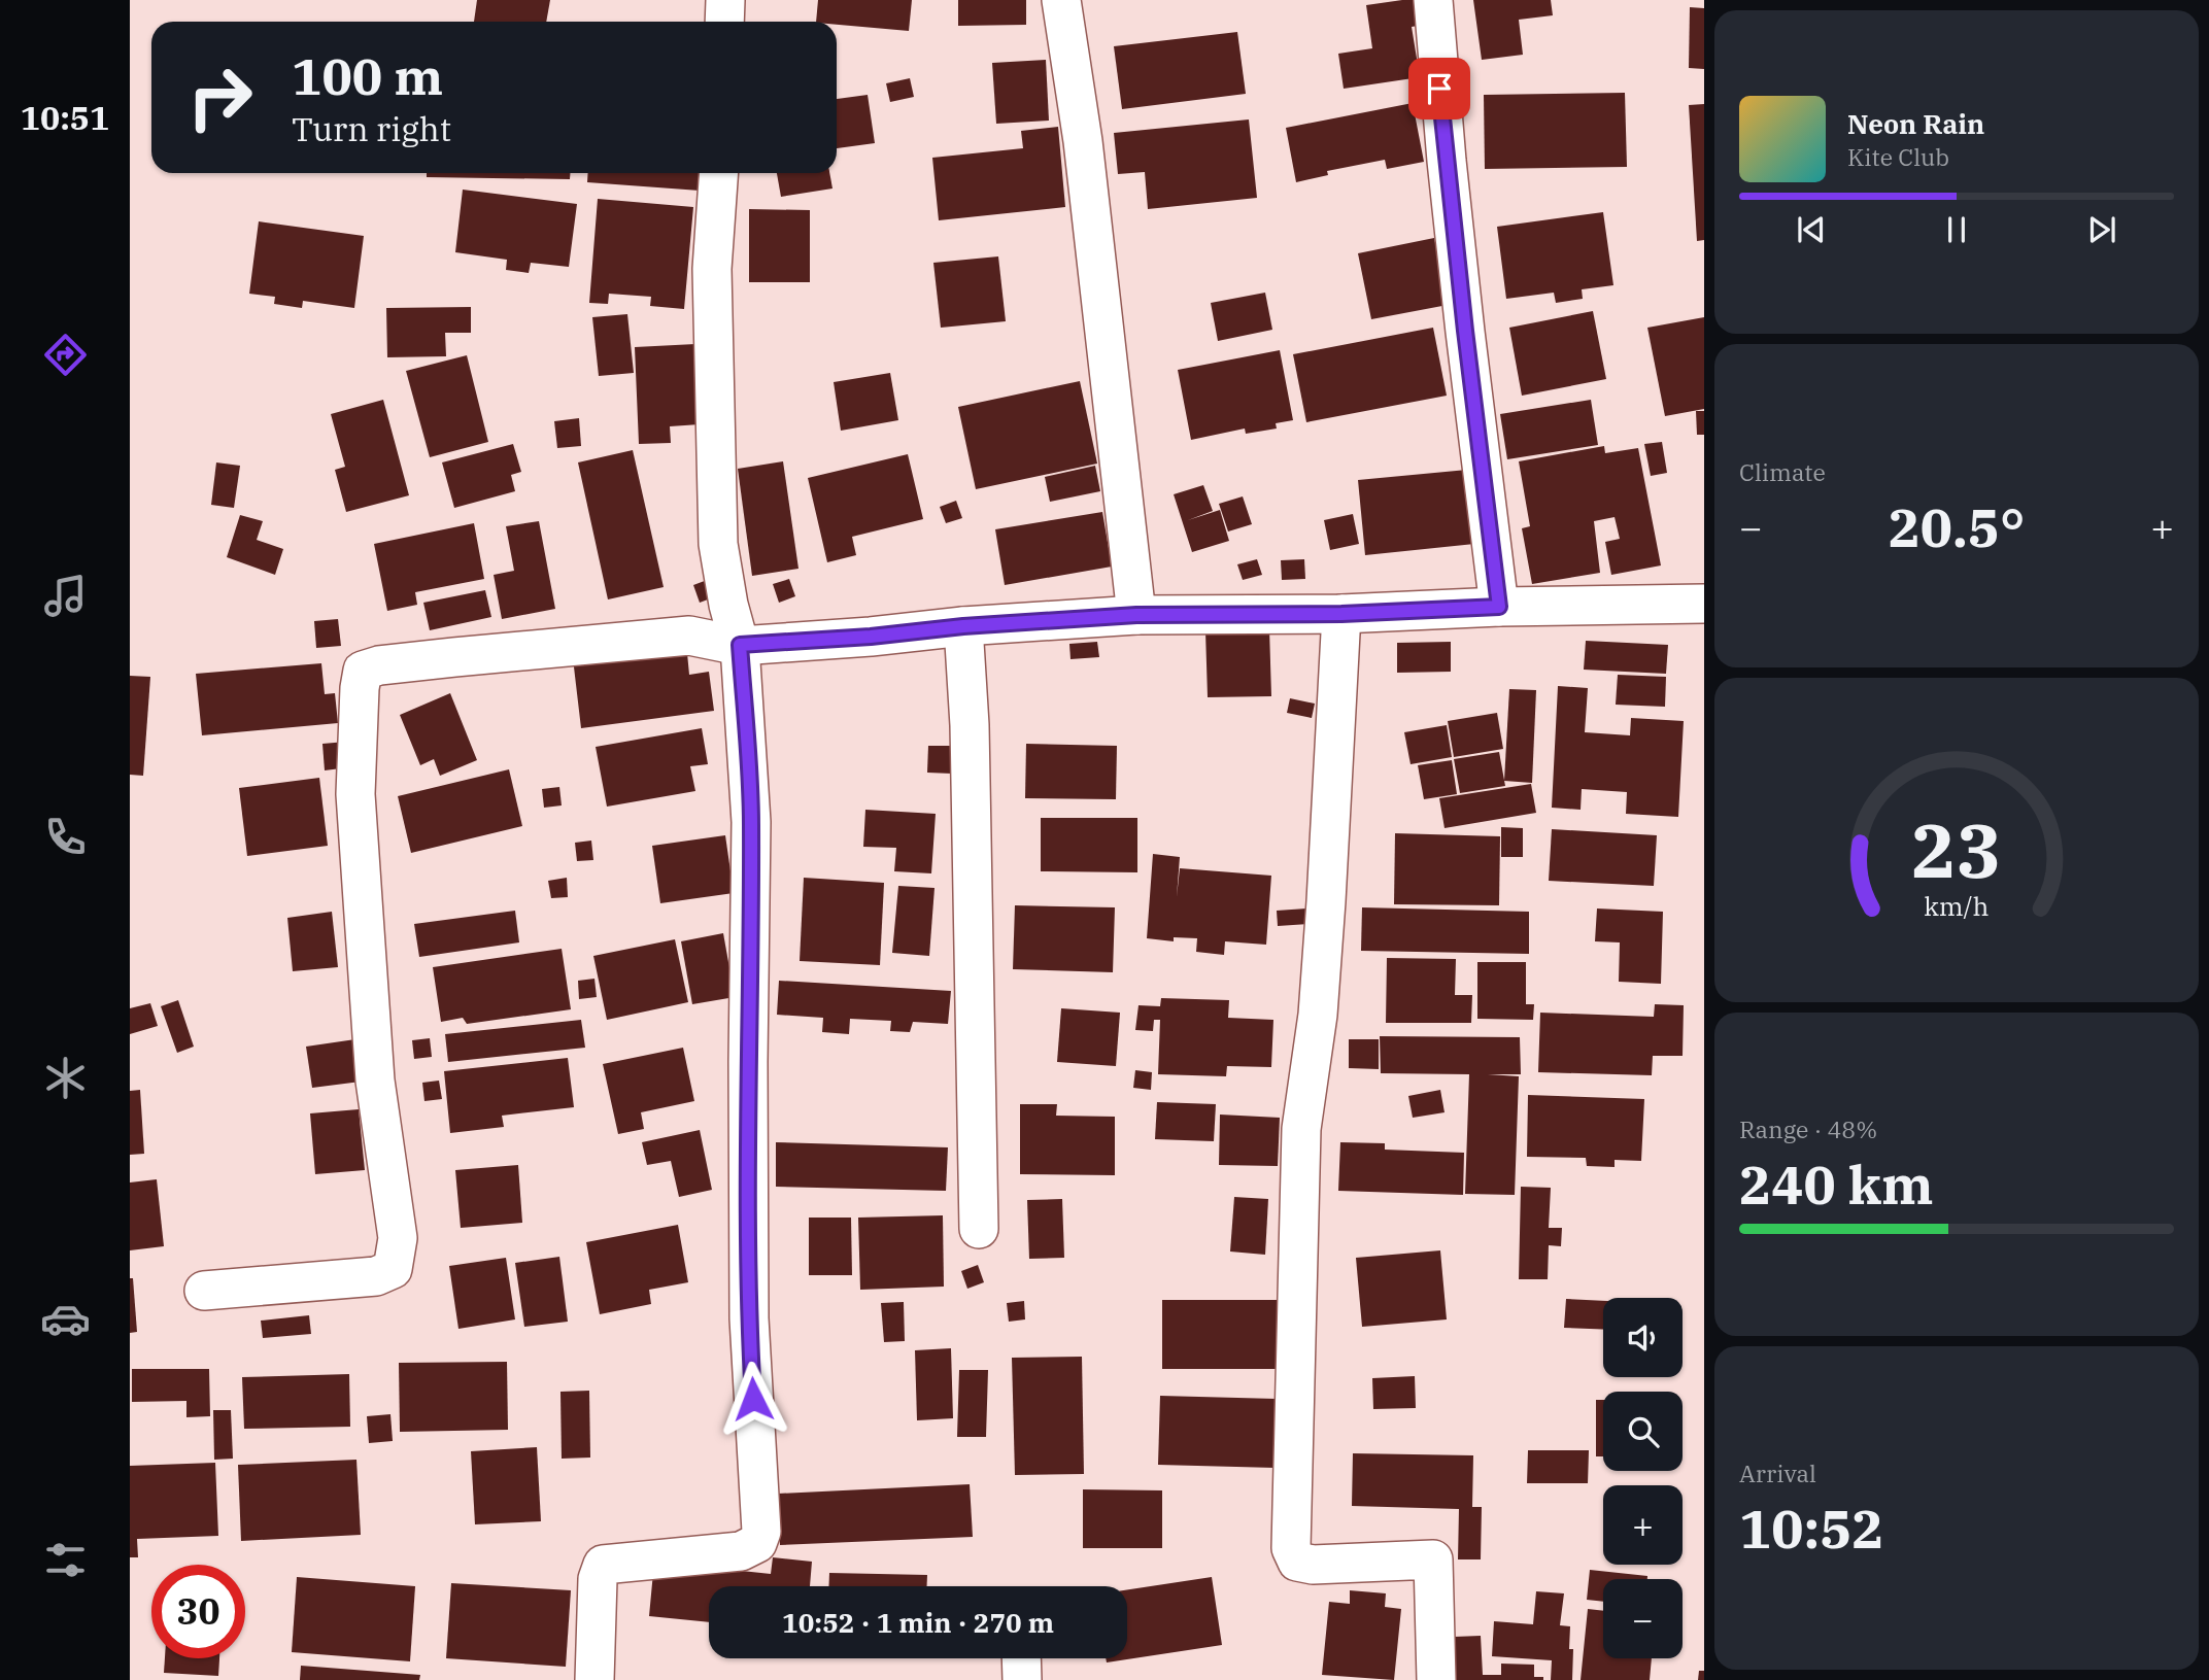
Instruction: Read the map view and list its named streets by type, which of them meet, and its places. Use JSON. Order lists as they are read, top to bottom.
{
  "page": {
    "tabs": "10:51",
    "turn": ["100 m", "Turn right"],
    "song": ["Neon Rain", "Kite Club"],
    "tile": [
      "Climate",
      ["Range · 48%", "240 km"],
      ["Arrival", "10:52"]
    ],
    "heat": ["−", "20.5°", "+"],
    "map_buttons": ["+", "−"],
    "limit": "30",
    "trip": "10:52 · 1 min · 270 m",
    "gauge": ["23", "km/h"]
  }
}
